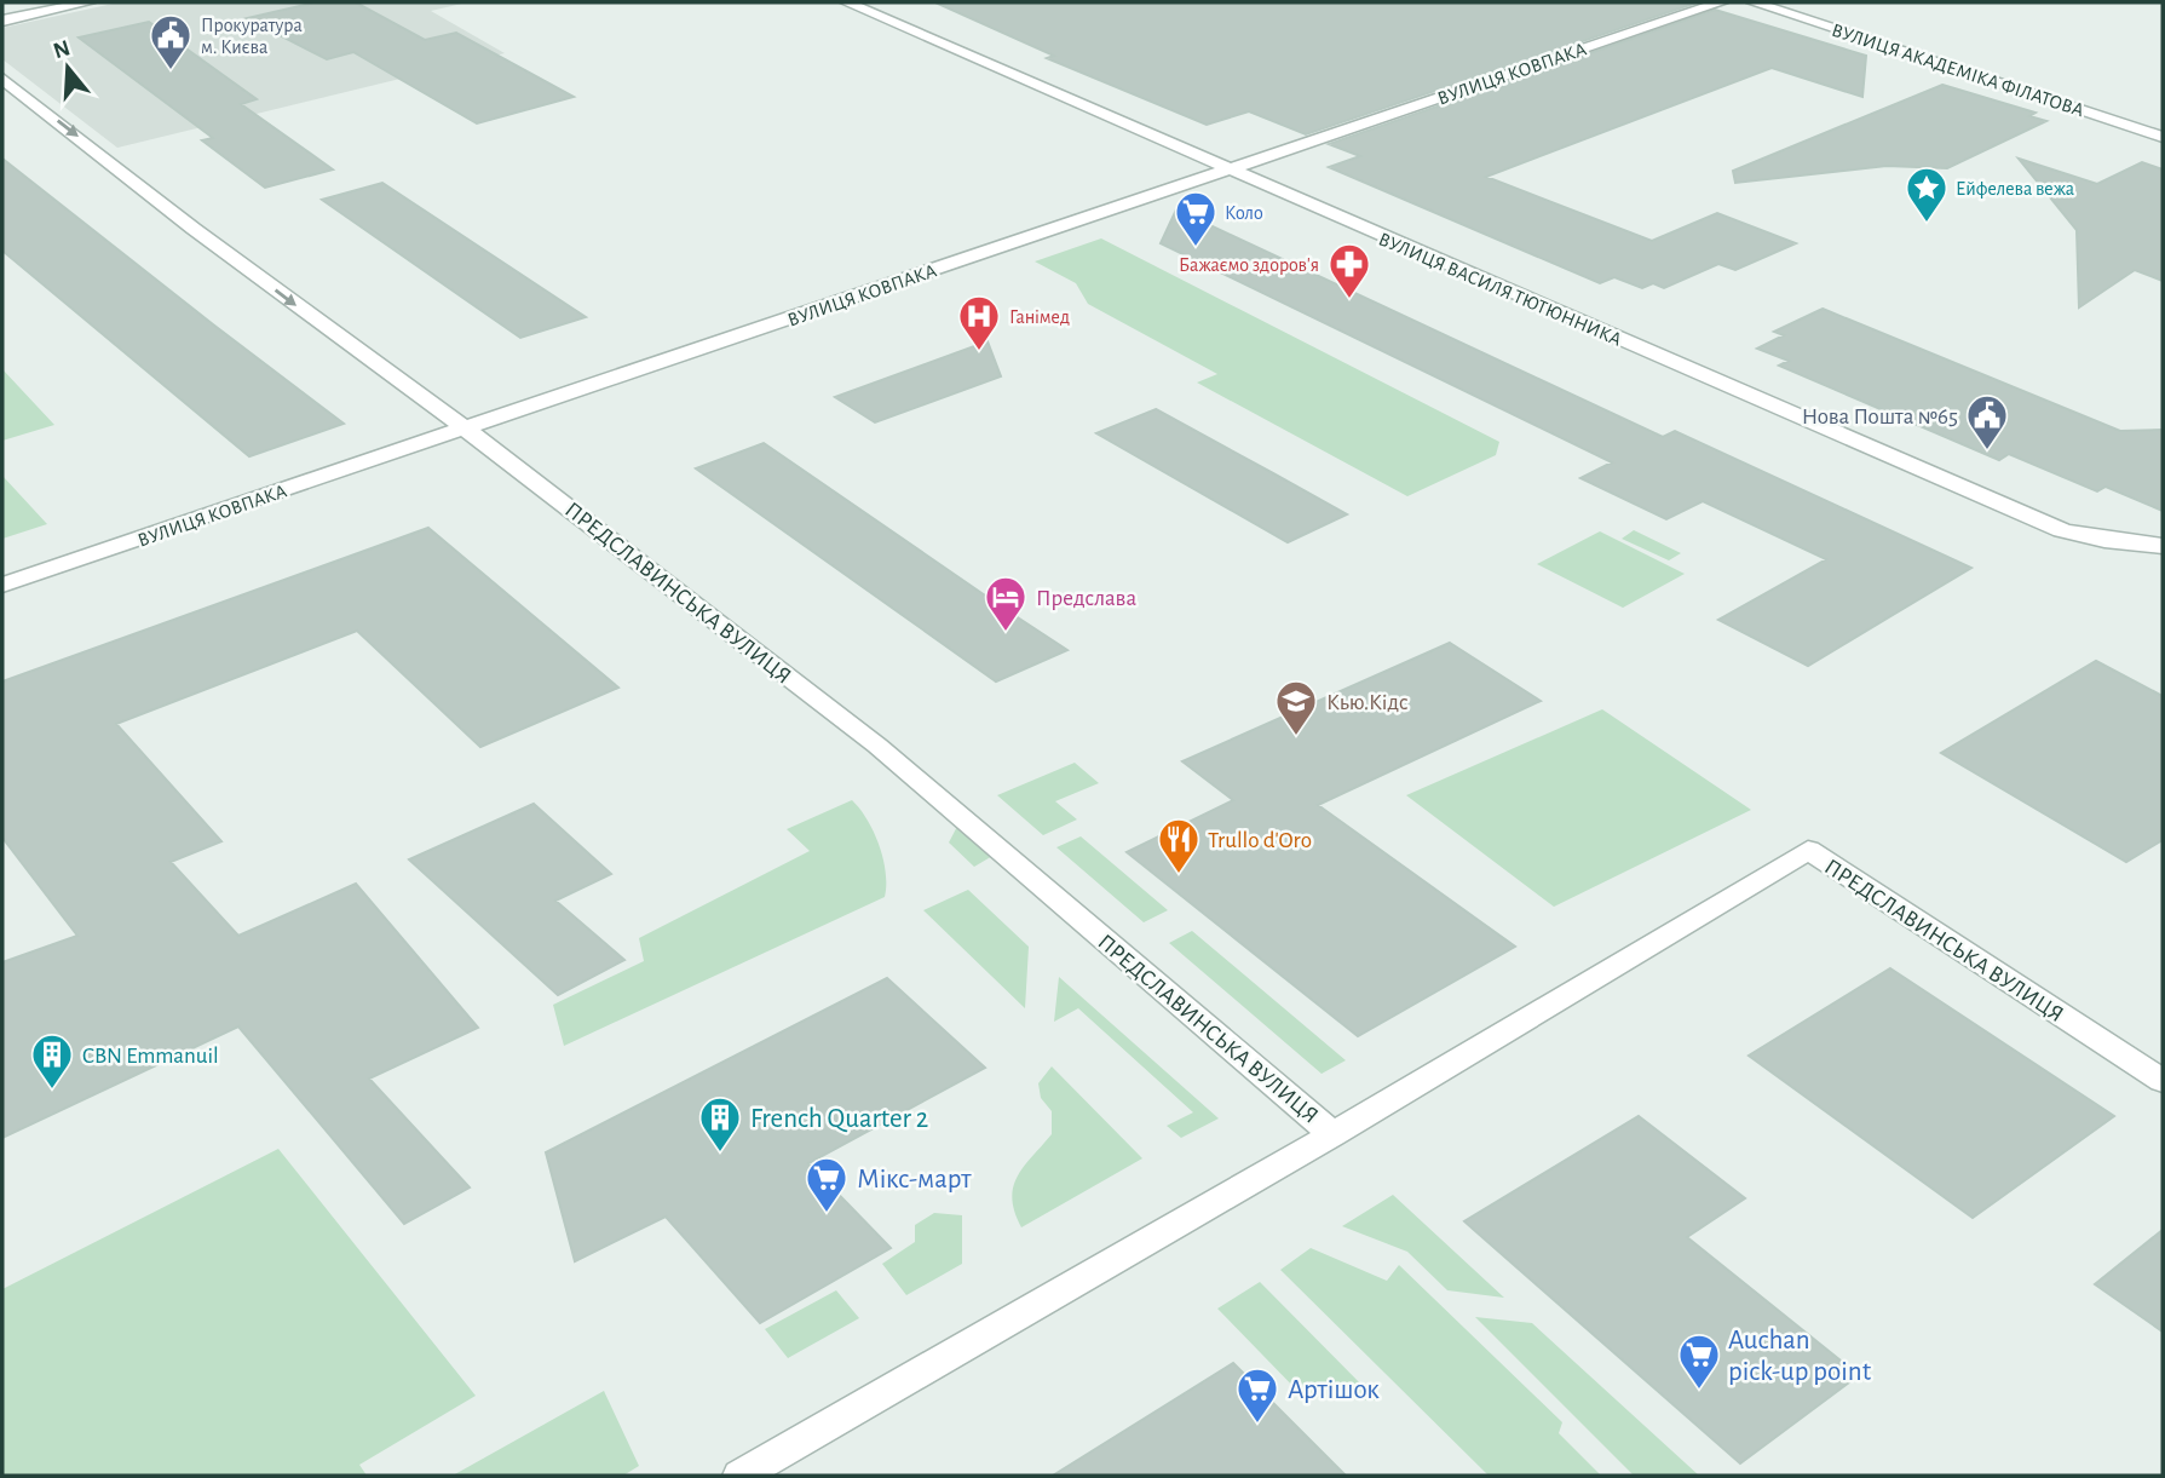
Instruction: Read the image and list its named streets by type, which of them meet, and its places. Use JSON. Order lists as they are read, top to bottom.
{
  "streets": {
    "street": [
      "ВУЛИЦЯ АКАДЕМІКА ФІЛАТОВА",
      "ВУЛИЦЯ КОВПАКА",
      "ВУЛИЦЯ ВАСИЛЯ ТЮТЮННИКА",
      "ПРЕДСЛАВИНСЬКА ВУЛИЦЯ"
    ]
  },
  "crossings": [
    ["ВУЛИЦЯ КОВПАКА", "ВУЛИЦЯ ВАСИЛЯ ТЮТЮННИКА"],
    ["ВУЛИЦЯ КОВПАКА", "ПРЕДСЛАВИНСЬКА ВУЛИЦЯ"]
  ],
  "places": {
    "public building": ["Прокуратура м. Києва", "Нова Пошта №65"],
    "place": ["Ейфелева вежа"],
    "supermarket": [
      "Коло",
      "Мікс-март",
      "Auchan pick-up point",
      "Артішок"
    ],
    "pharmacy": ["Бажаємо здоров'я"],
    "hospital": ["Ганімед"],
    "hotel": ["Предслава"],
    "school or university": ["Кью.Кідс"],
    "restaurant": ["Trullo d'Oro"],
    "building": ["CBN Emmanuil", "French Quarter 2"]
  },
  "north": "top"
}
